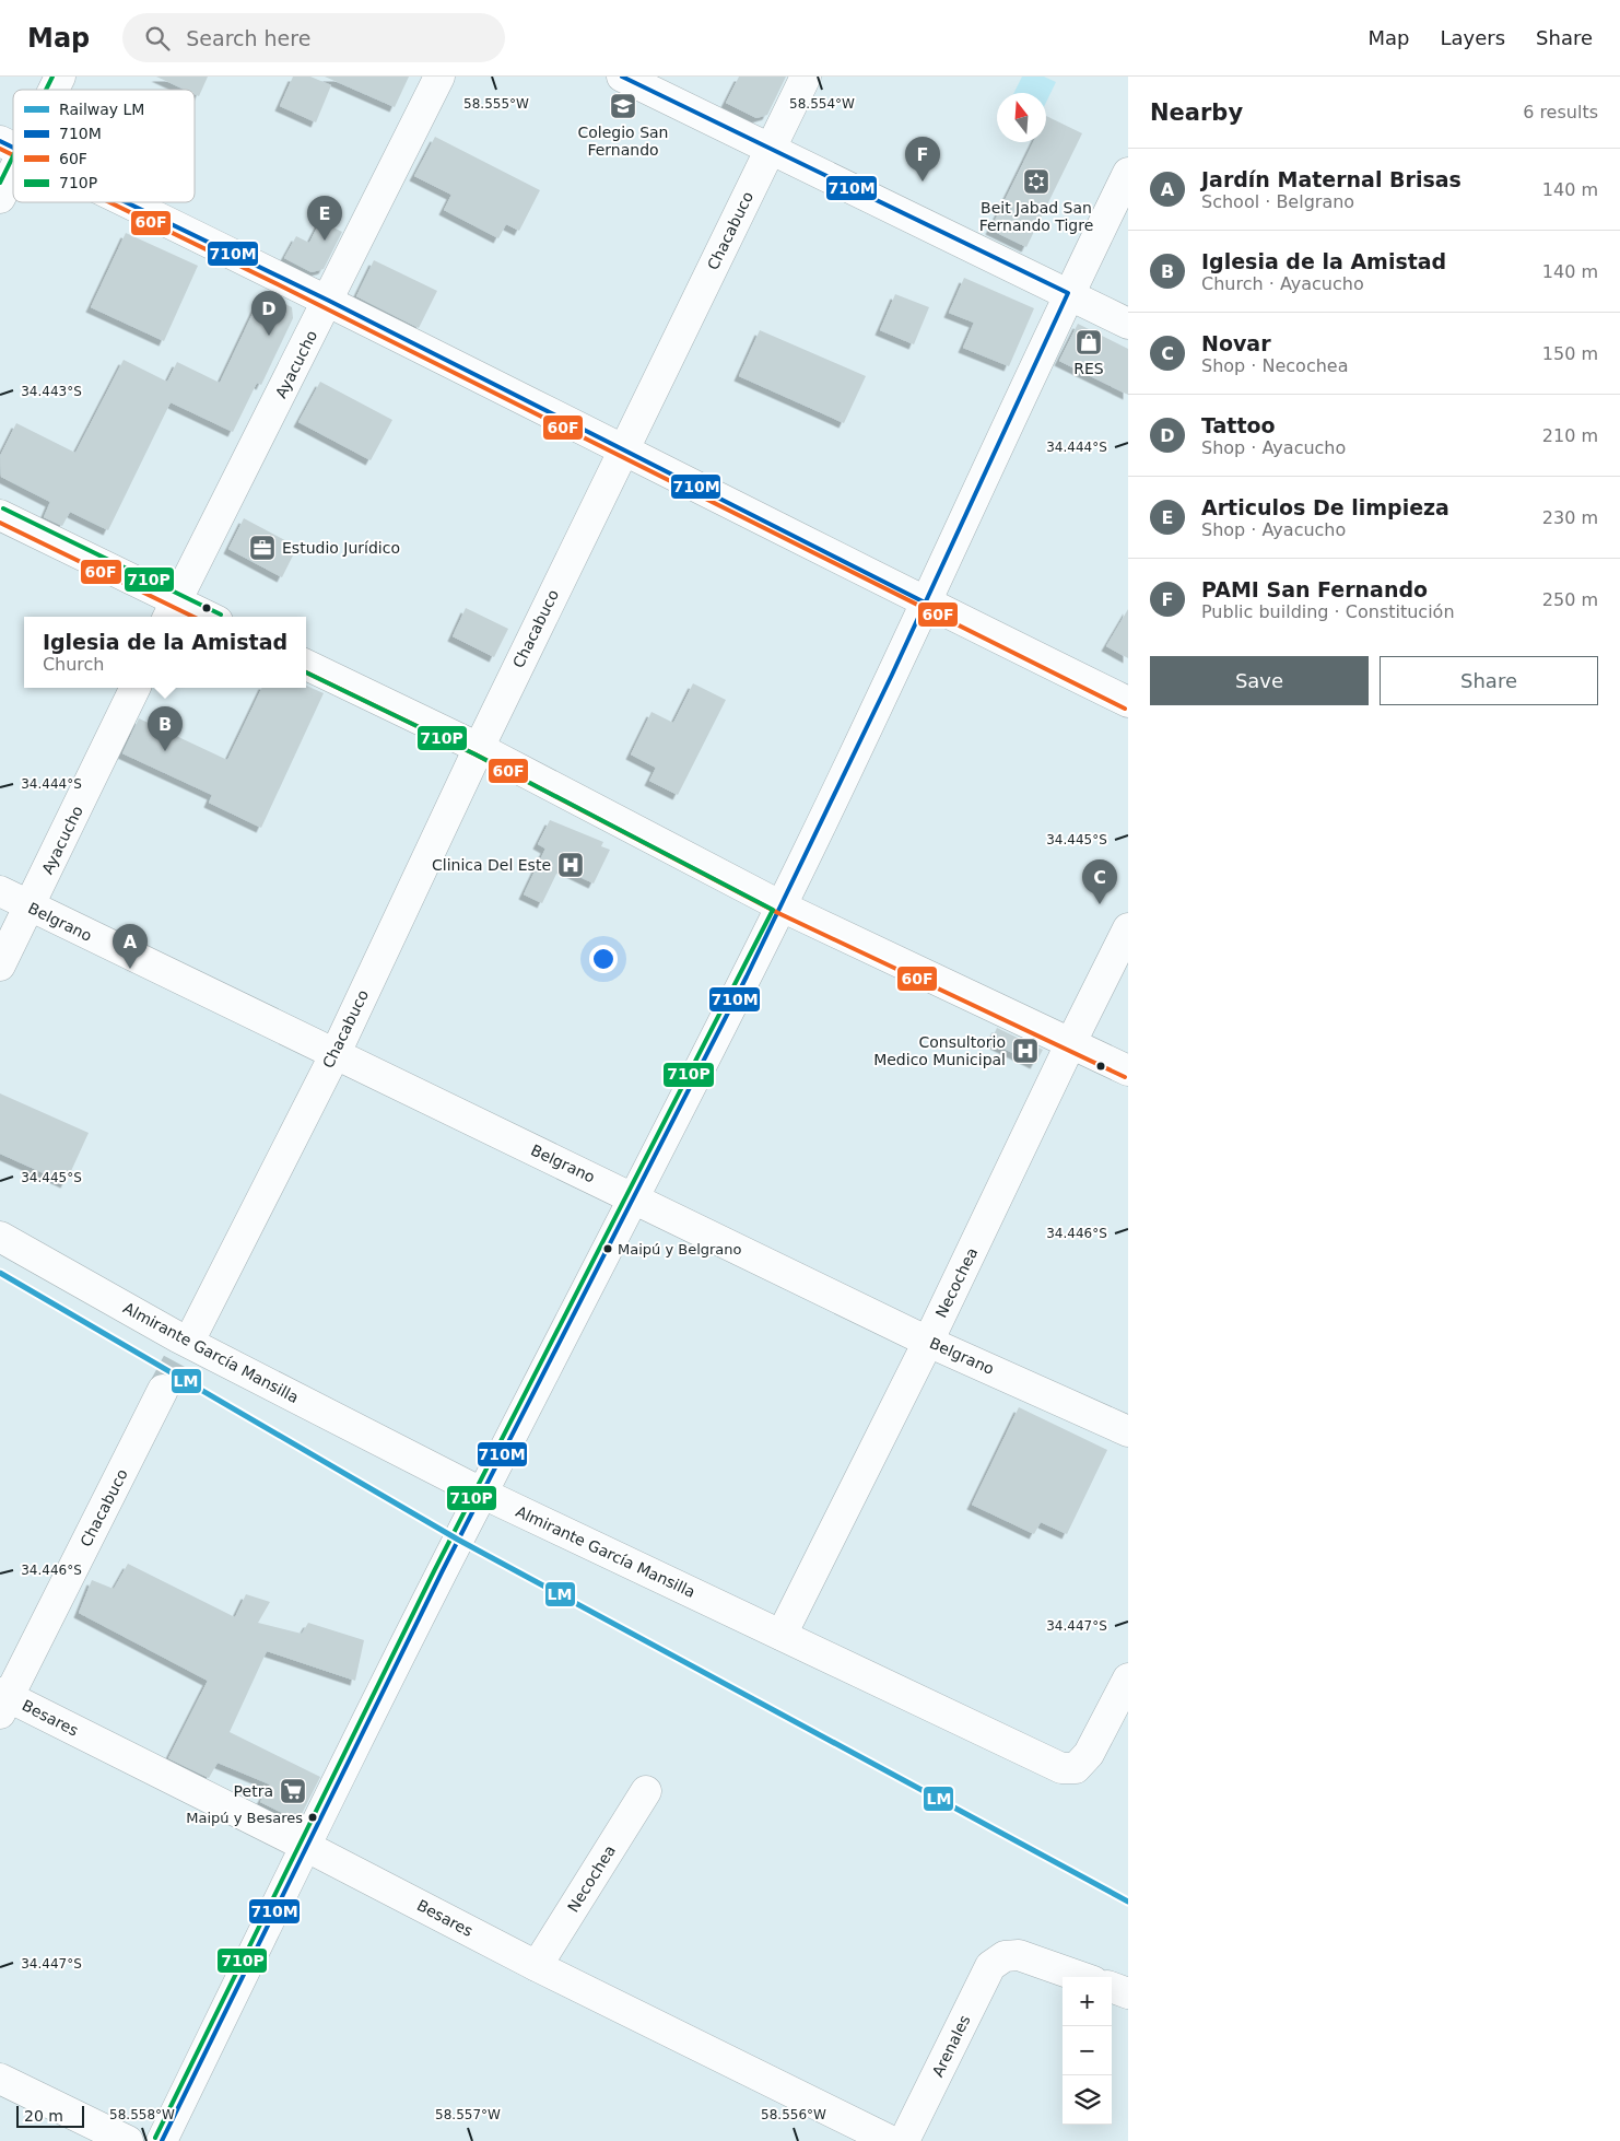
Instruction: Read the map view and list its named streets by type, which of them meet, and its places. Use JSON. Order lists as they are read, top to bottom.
{
  "streets": {
    "street": [
      "Chacabuco",
      "Ayacucho",
      "Belgrano",
      "Necochea",
      "Almirante García Mansilla",
      "Besares",
      "Arenales"
    ]
  },
  "crossings": [
    ["Chacabuco", "Belgrano"],
    ["Chacabuco", "Almirante García Mansilla"],
    ["Chacabuco", "Besares"],
    ["Ayacucho", "Belgrano"],
    ["Belgrano", "Necochea"],
    ["Necochea", "Almirante García Mansilla"],
    ["Necochea", "Besares"]
  ],
  "places": {
    "school or university": ["Colegio San Fernando"],
    "synagogue": ["Beit Jabad San Fernando Tigre"],
    "shop": ["RES"],
    "office": ["Estudio Jurídico"],
    "hospital": ["Clinica Del Este", "Consultorio Medico Municipal"],
    "other": ["Maipú y Belgrano", "Maipú y Besares"],
    "supermarket": ["Petra"]
  },
  "lines": [
    "transit line 710M",
    "transit line 710P",
    "transit line 60F",
    "rail line LM"
  ],
  "legend": [
    "Railway LM",
    "710M",
    "60F",
    "710P"
  ],
  "scale_bar": "20 m",
  "north": "top",
  "page": {
    "header": "Map",
    "search": "Search here",
    "nav": ["Map", "Layers", "Share"],
    "heading": ["Nearby", "6 results"],
    "pins": [
      "F",
      "E",
      "D",
      "B",
      "C",
      "A"
    ],
    "list": [
      {
        "mark": "A",
        "name": "Jardín Maternal Brisas",
        "note": "School · Belgrano",
        "value": "140 m"
      },
      {
        "mark": "B",
        "name": "Iglesia de la Amistad",
        "note": "Church · Ayacucho",
        "value": "140 m"
      },
      {
        "mark": "C",
        "name": "Novar",
        "note": "Shop · Necochea",
        "value": "150 m"
      },
      {
        "mark": "D",
        "name": "Tattoo",
        "note": "Shop · Ayacucho",
        "value": "210 m"
      },
      {
        "mark": "E",
        "name": "Articulos De limpieza",
        "note": "Shop · Ayacucho",
        "value": "230 m"
      },
      {
        "mark": "F",
        "name": "PAMI San Fernando",
        "note": "Public building · Constitución",
        "value": "250 m"
      }
    ],
    "popup": ["Iglesia de la Amistad", "Church"],
    "buttons": ["Save", "Share"],
    "map_buttons": ["+", "−"],
    "scale": "20 m"
  },
  "coordinates": [
    "58.555°W",
    "58.554°W",
    "34.443°S",
    "34.444°S",
    "34.445°S",
    "34.446°S",
    "34.447°S",
    "58.558°W",
    "58.557°W",
    "58.556°W"
  ]
}
